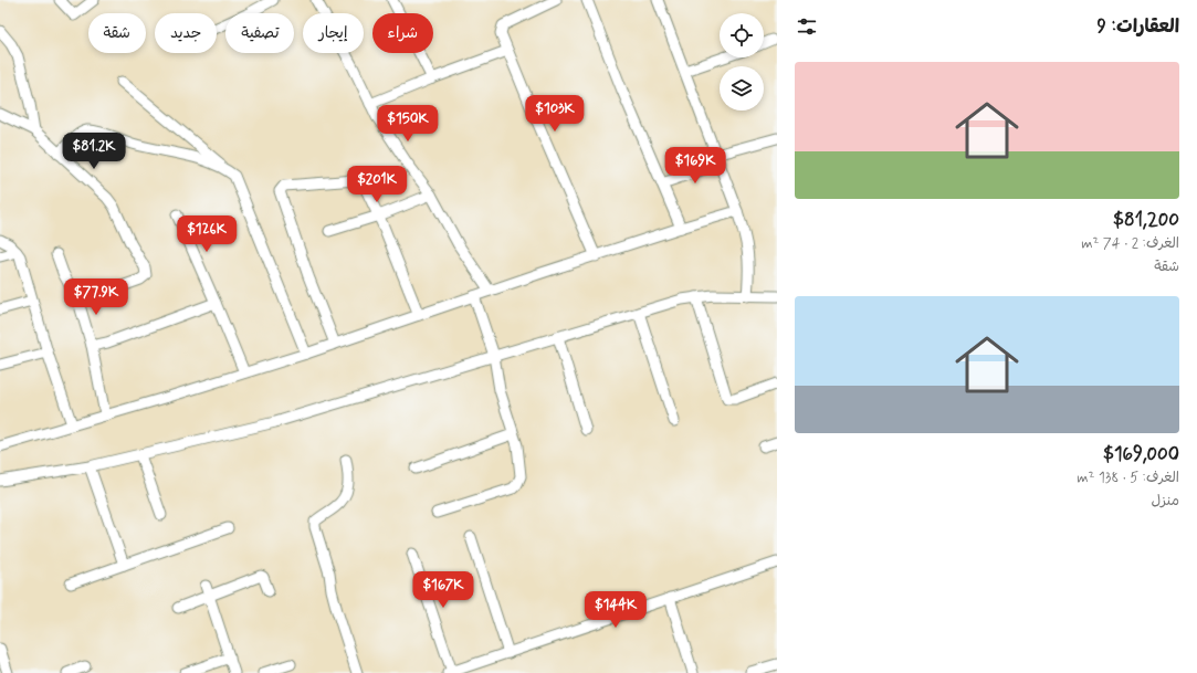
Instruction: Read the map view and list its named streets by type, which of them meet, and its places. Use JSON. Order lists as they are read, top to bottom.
{
  "page": {
    "heading": "العقارات: 9",
    "chip": [
      "شراء",
      "إيجار",
      "تصفية",
      "جديد",
      "شقة"
    ],
    "list": [
      {
        "name": "$81,200",
        "note": "الغرف: 2 · 74 m² · شقة"
      },
      {
        "name": "$169,000",
        "note": "الغرف: 5 · 138 m² · منزل"
      }
    ],
    "price": [
      "$103K",
      "$150K",
      "$81.2K",
      "$169K",
      "$201K",
      "$126K",
      "$77.9K",
      "$167K",
      "$144K"
    ]
  }
}
